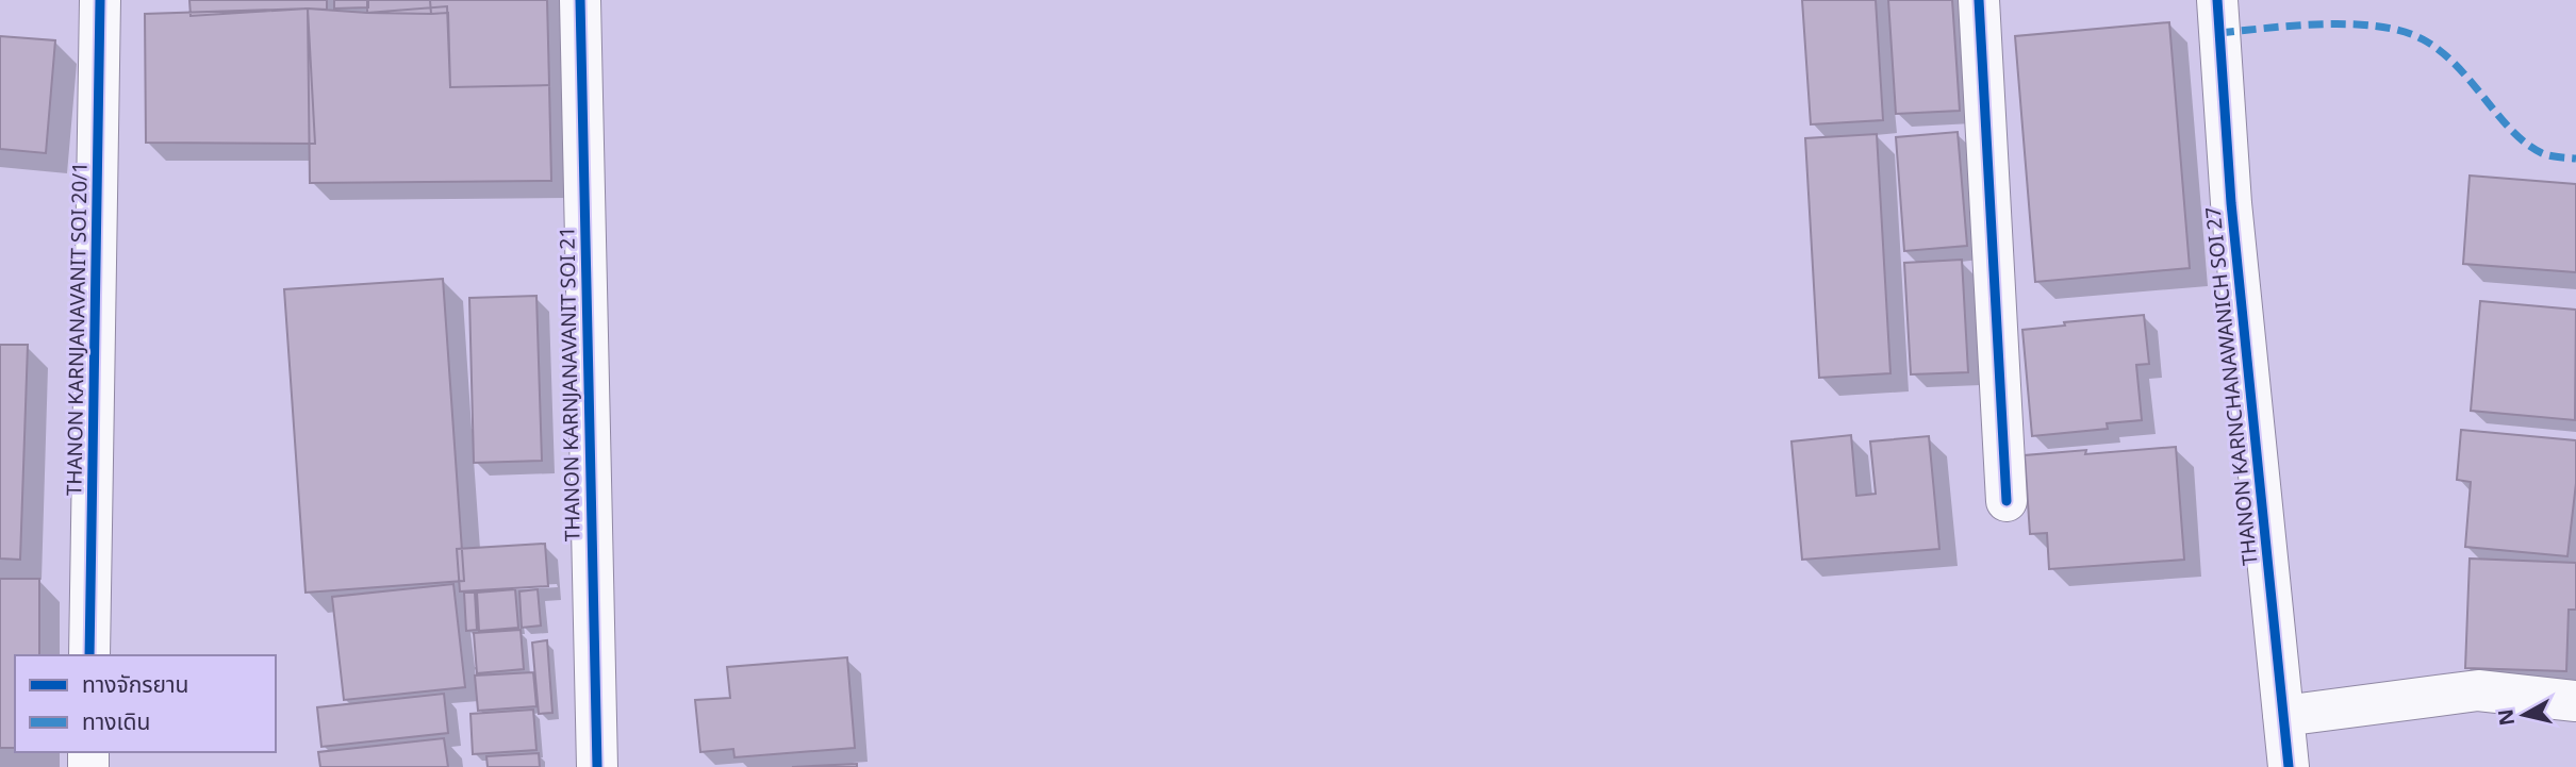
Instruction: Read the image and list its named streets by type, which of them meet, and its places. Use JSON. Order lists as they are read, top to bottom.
{
  "streets": {
    "street": ["THANON KARNJANAVANIT SOI 20/1", "THANON KARNJANAVANIT SOI 21", "THANON KARNCHANAWANICH SOI 27"]
  },
  "legend": ["ทางจักรยาน", "ทางเดิน"],
  "north": "left"
}
